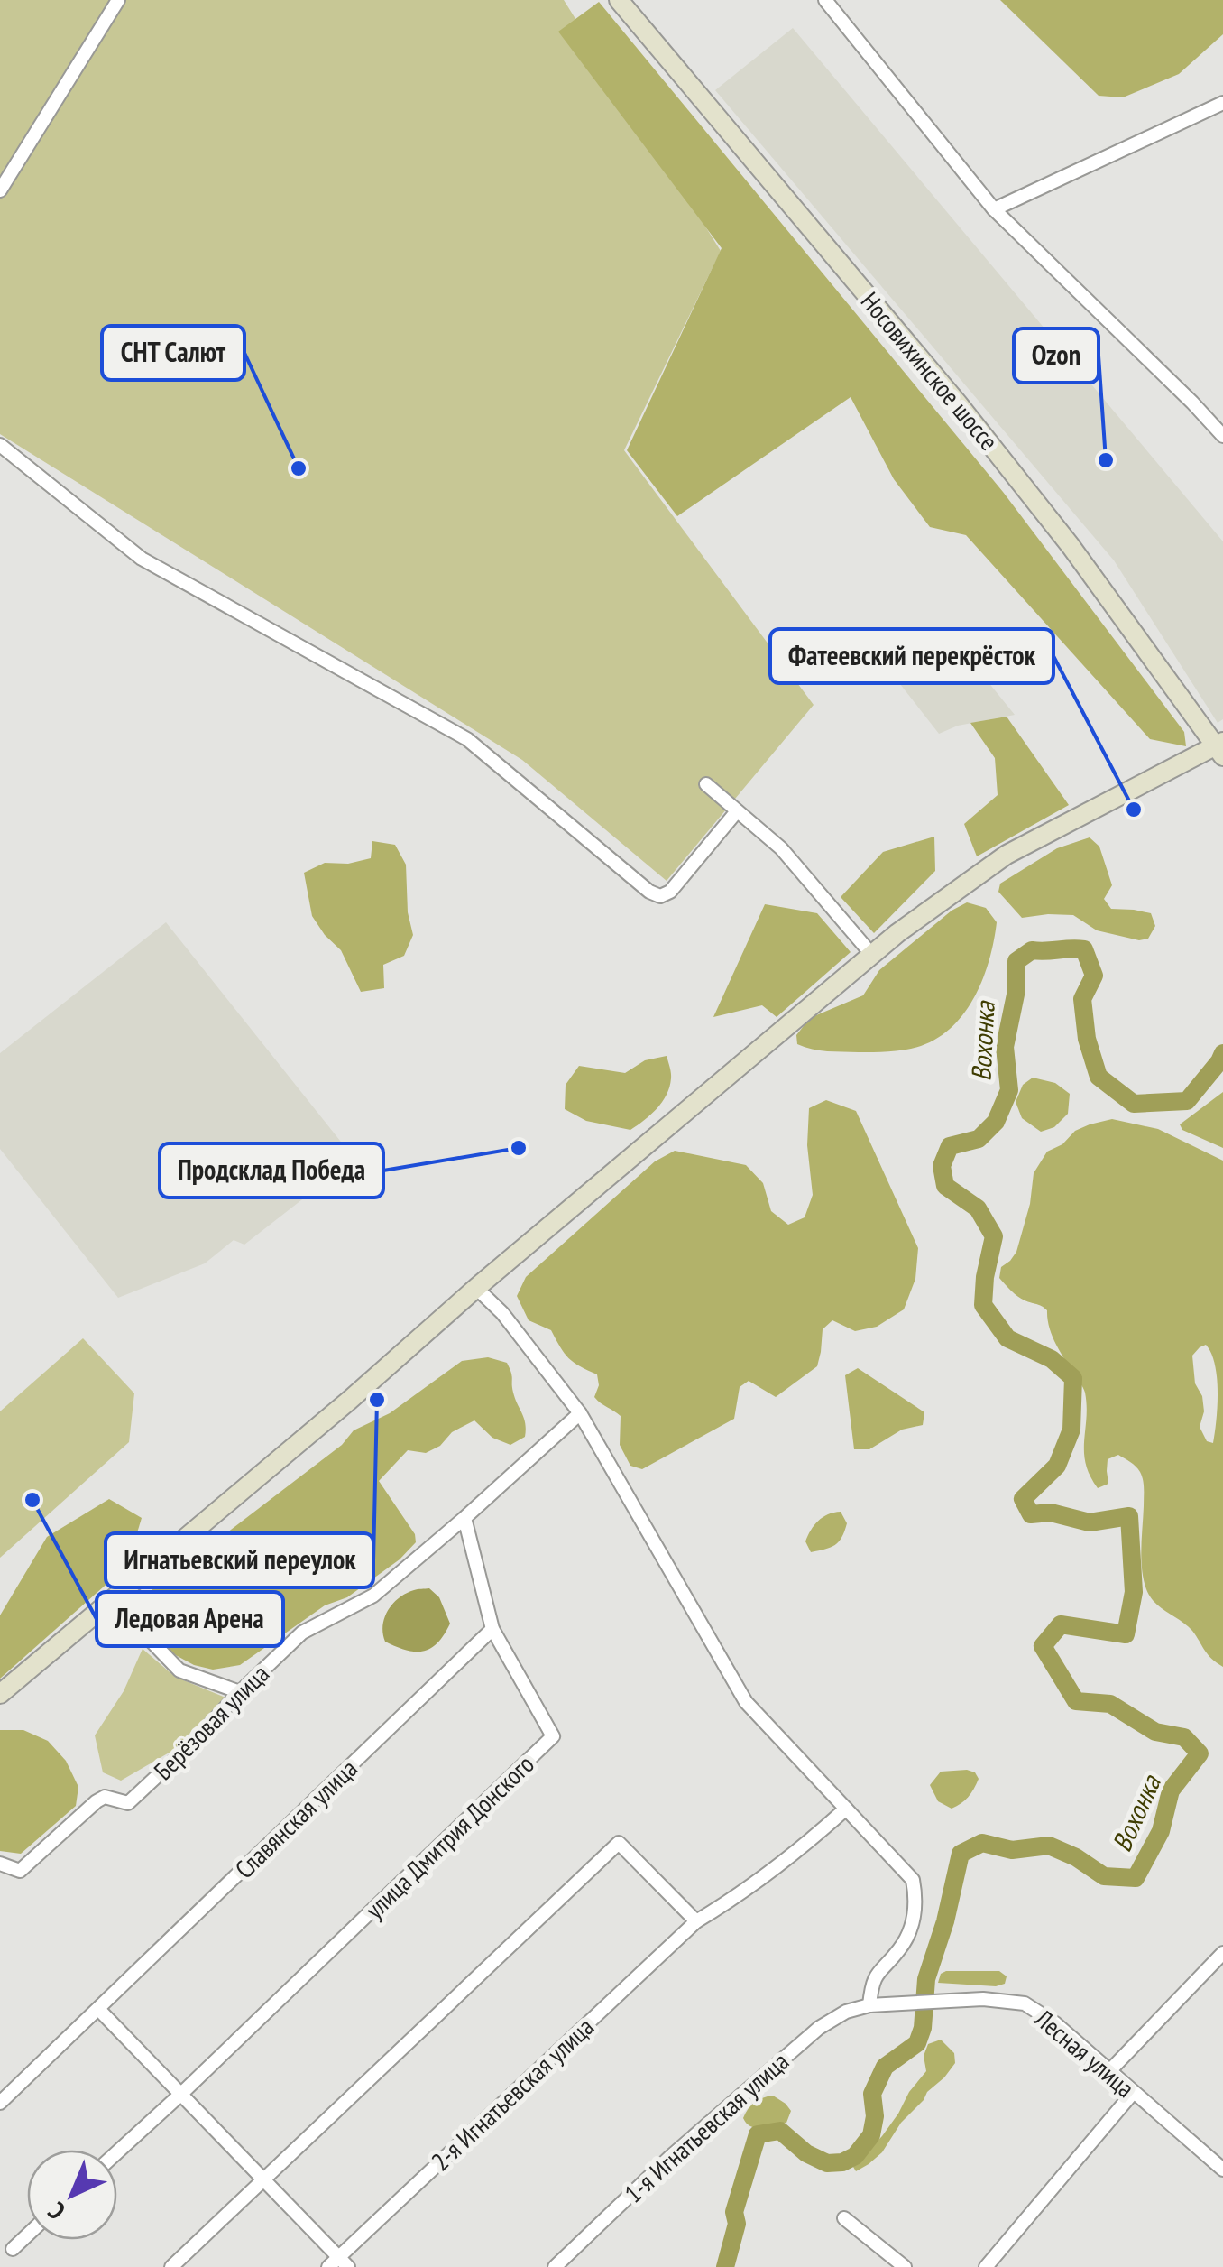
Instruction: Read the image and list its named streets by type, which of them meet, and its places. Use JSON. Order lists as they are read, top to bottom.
{
  "streets": {
    "main road": ["Носовихинское шоссе"],
    "street": [
      "Берёзовая улица",
      "Славянская улица",
      "улица Дмитрия Донского",
      "Лесная улица",
      "2-я Игнатьевская улица",
      "1-я Игнатьевская улица"
    ]
  },
  "crossings": [
    ["Берёзовая улица", "улица Дмитрия Донского"],
    ["Славянская улица", "улица Дмитрия Донского"],
    ["Лесная улица", "1-я Игнатьевская улица"]
  ],
  "water": ["Вохонка"],
  "places": [
    "Ozon",
    "СНТ Салют",
    "Фатеевский перекрёсток",
    "Продсклад Победа",
    "Игнатьевский переулок",
    "Ледовая Арена"
  ],
  "north": "bottom left"
}
